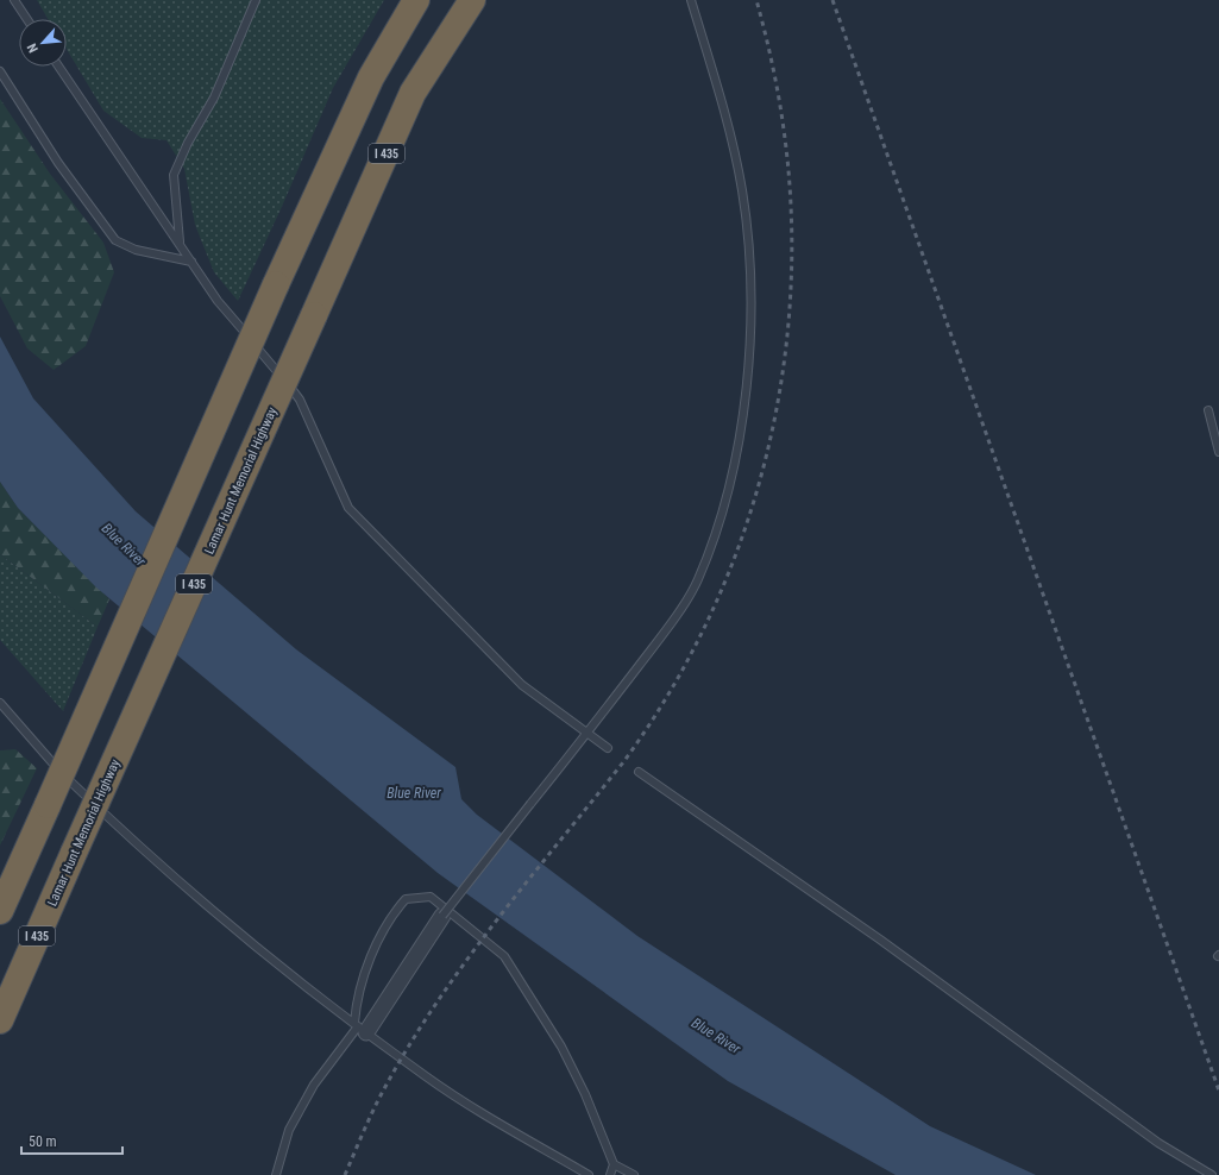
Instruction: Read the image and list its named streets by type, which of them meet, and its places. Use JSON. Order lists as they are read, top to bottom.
{
  "streets": {
    "highway": ["I 435", "Lamar Hunt Memorial Highway"]
  },
  "water": ["Blue River"],
  "scale_bar": "50 m",
  "north": "bottom left"
}
